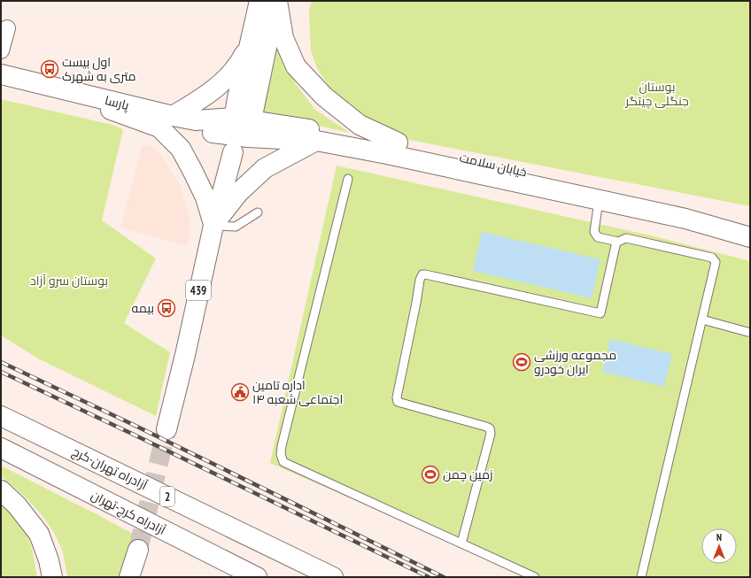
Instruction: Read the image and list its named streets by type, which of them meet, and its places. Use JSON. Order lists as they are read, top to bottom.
{
  "streets": {
    "main road": [
      "پارسا",
      "خیابان سلامت",
      "439",
      "آزادراه تهران-کرج",
      "2",
      "آزادراه کرج-تهران"
    ]
  },
  "crossings": [
    ["پارسا", "خیابان سلامت"],
    ["پارسا", "439"],
    ["خیابان سلامت", "439"]
  ],
  "parks": ["بوستان جنگلی چیتگر", "بوستان سرو آزاد"],
  "places": {
    "bus stop": ["اول بیست متری به شهرک", "بیمه"],
    "sports": ["مجموعه ورزشی ایران خودرو", "زمین چمن"],
    "public building": ["اداره تامین اجتماعی شعبه ۱۴"]
  },
  "north": "top"
}
